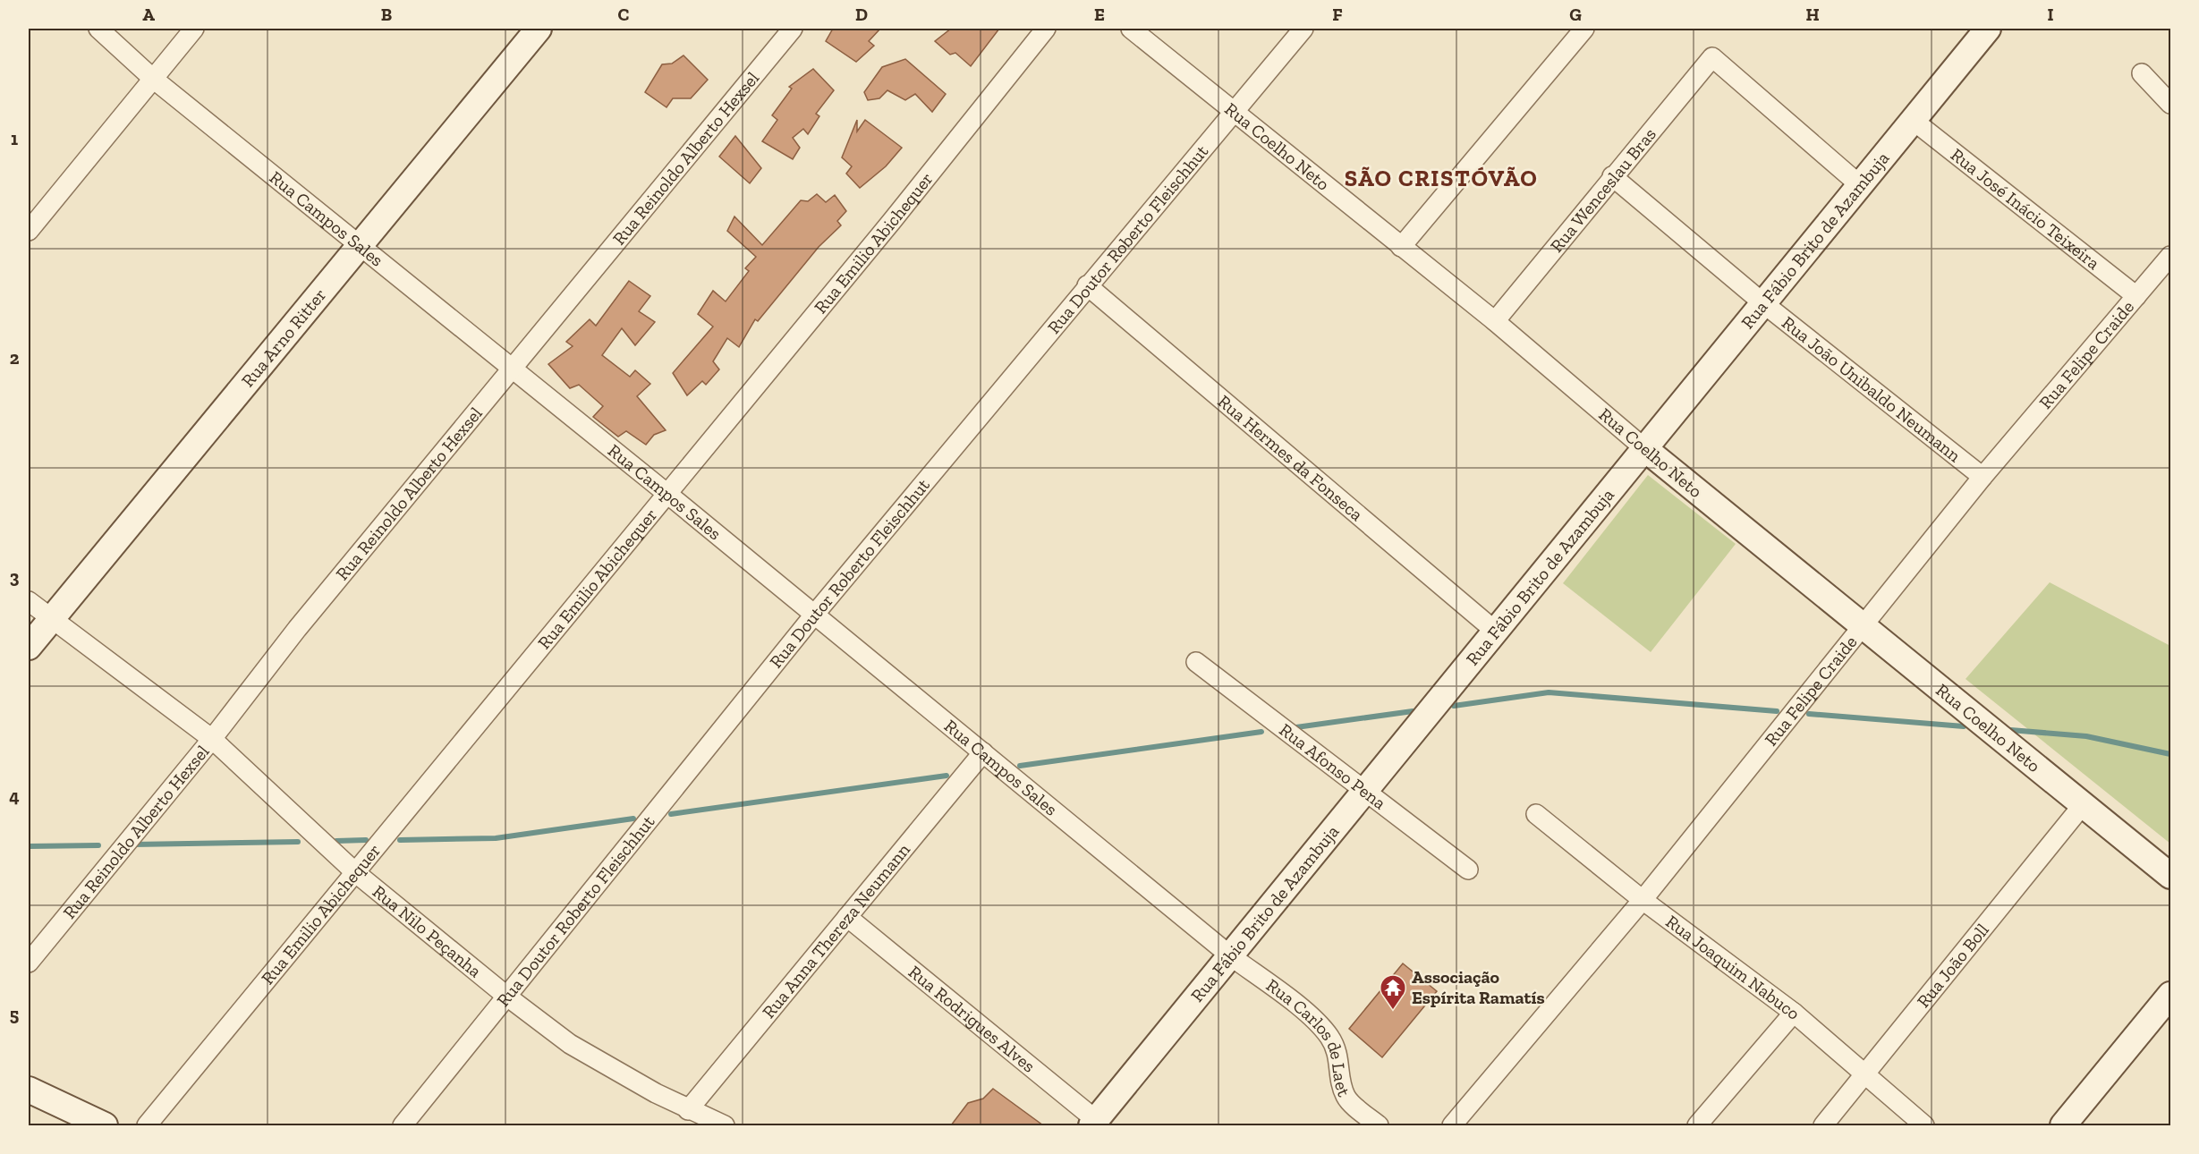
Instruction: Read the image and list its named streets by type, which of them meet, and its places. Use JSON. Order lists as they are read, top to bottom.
{
  "streets": {
    "street": [
      "Rua Coelho Neto",
      "Rua Reinoldo Alberto Hexsel",
      "Rua Wenceslau Bras",
      "Rua José Inácio Teixeira",
      "Rua Campos Sales",
      "Rua Doutor Roberto Fleischhut",
      "Rua Fábio Brito de Azambuja",
      "Rua Emilio Abichequer",
      "Rua Arno Ritter",
      "Rua Felipe Craide",
      "Rua João Unibaldo Neumann",
      "Rua Hermes da Fonseca",
      "Rua Afonso Pena",
      "Rua Nilo Peçanha",
      "Rua Anna Thereza Neumann",
      "Rua João Boll",
      "Rua Joaquim Nabuco",
      "Rua Rodrigues Alves",
      "Rua Carlos de Laet"
    ]
  },
  "crossings": [
    ["Rua Coelho Neto", "Rua Wenceslau Bras"],
    ["Rua Coelho Neto", "Rua Doutor Roberto Fleischhut"],
    ["Rua Coelho Neto", "Rua Fábio Brito de Azambuja"],
    ["Rua Coelho Neto", "Rua Felipe Craide"],
    ["Rua Coelho Neto", "Rua João Boll"],
    ["Rua Reinoldo Alberto Hexsel", "Rua Campos Sales"],
    ["Rua Reinoldo Alberto Hexsel", "Rua Nilo Peçanha"],
    ["Rua Wenceslau Bras", "Rua Fábio Brito de Azambuja"],
    ["Rua Wenceslau Bras", "Rua João Unibaldo Neumann"],
    ["Rua José Inácio Teixeira", "Rua Fábio Brito de Azambuja"],
    ["Rua José Inácio Teixeira", "Rua Felipe Craide"],
    ["Rua Campos Sales", "Rua Doutor Roberto Fleischhut"],
    ["Rua Campos Sales", "Rua Fábio Brito de Azambuja"],
    ["Rua Campos Sales", "Rua Emilio Abichequer"],
    ["Rua Campos Sales", "Rua Arno Ritter"],
    ["Rua Campos Sales", "Rua Anna Thereza Neumann"],
    ["Rua Campos Sales", "Rua Carlos de Laet"],
    ["Rua Doutor Roberto Fleischhut", "Rua Hermes da Fonseca"],
    ["Rua Doutor Roberto Fleischhut", "Rua Nilo Peçanha"],
    ["Rua Fábio Brito de Azambuja", "Rua João Unibaldo Neumann"],
    ["Rua Fábio Brito de Azambuja", "Rua Hermes da Fonseca"],
    ["Rua Fábio Brito de Azambuja", "Rua Afonso Pena"],
    ["Rua Fábio Brito de Azambuja", "Rua Rodrigues Alves"],
    ["Rua Fábio Brito de Azambuja", "Rua Carlos de Laet"],
    ["Rua Emilio Abichequer", "Rua Nilo Peçanha"],
    ["Rua Arno Ritter", "Rua Nilo Peçanha"],
    ["Rua Felipe Craide", "Rua João Unibaldo Neumann"],
    ["Rua Felipe Craide", "Rua Joaquim Nabuco"],
    ["Rua Nilo Peçanha", "Rua Anna Thereza Neumann"],
    ["Rua Anna Thereza Neumann", "Rua Rodrigues Alves"],
    ["Rua João Boll", "Rua Joaquim Nabuco"]
  ],
  "districts": ["SÃO CRISTÓVÃO"],
  "places": {
    "temple": ["Associação Espírita Ramatís"]
  },
  "grid": {
    "columns": [
      "A",
      "B",
      "C",
      "D",
      "E",
      "F",
      "G",
      "H",
      "I"
    ],
    "rows": [
      "1",
      "2",
      "3",
      "4",
      "5"
    ]
  }
}
